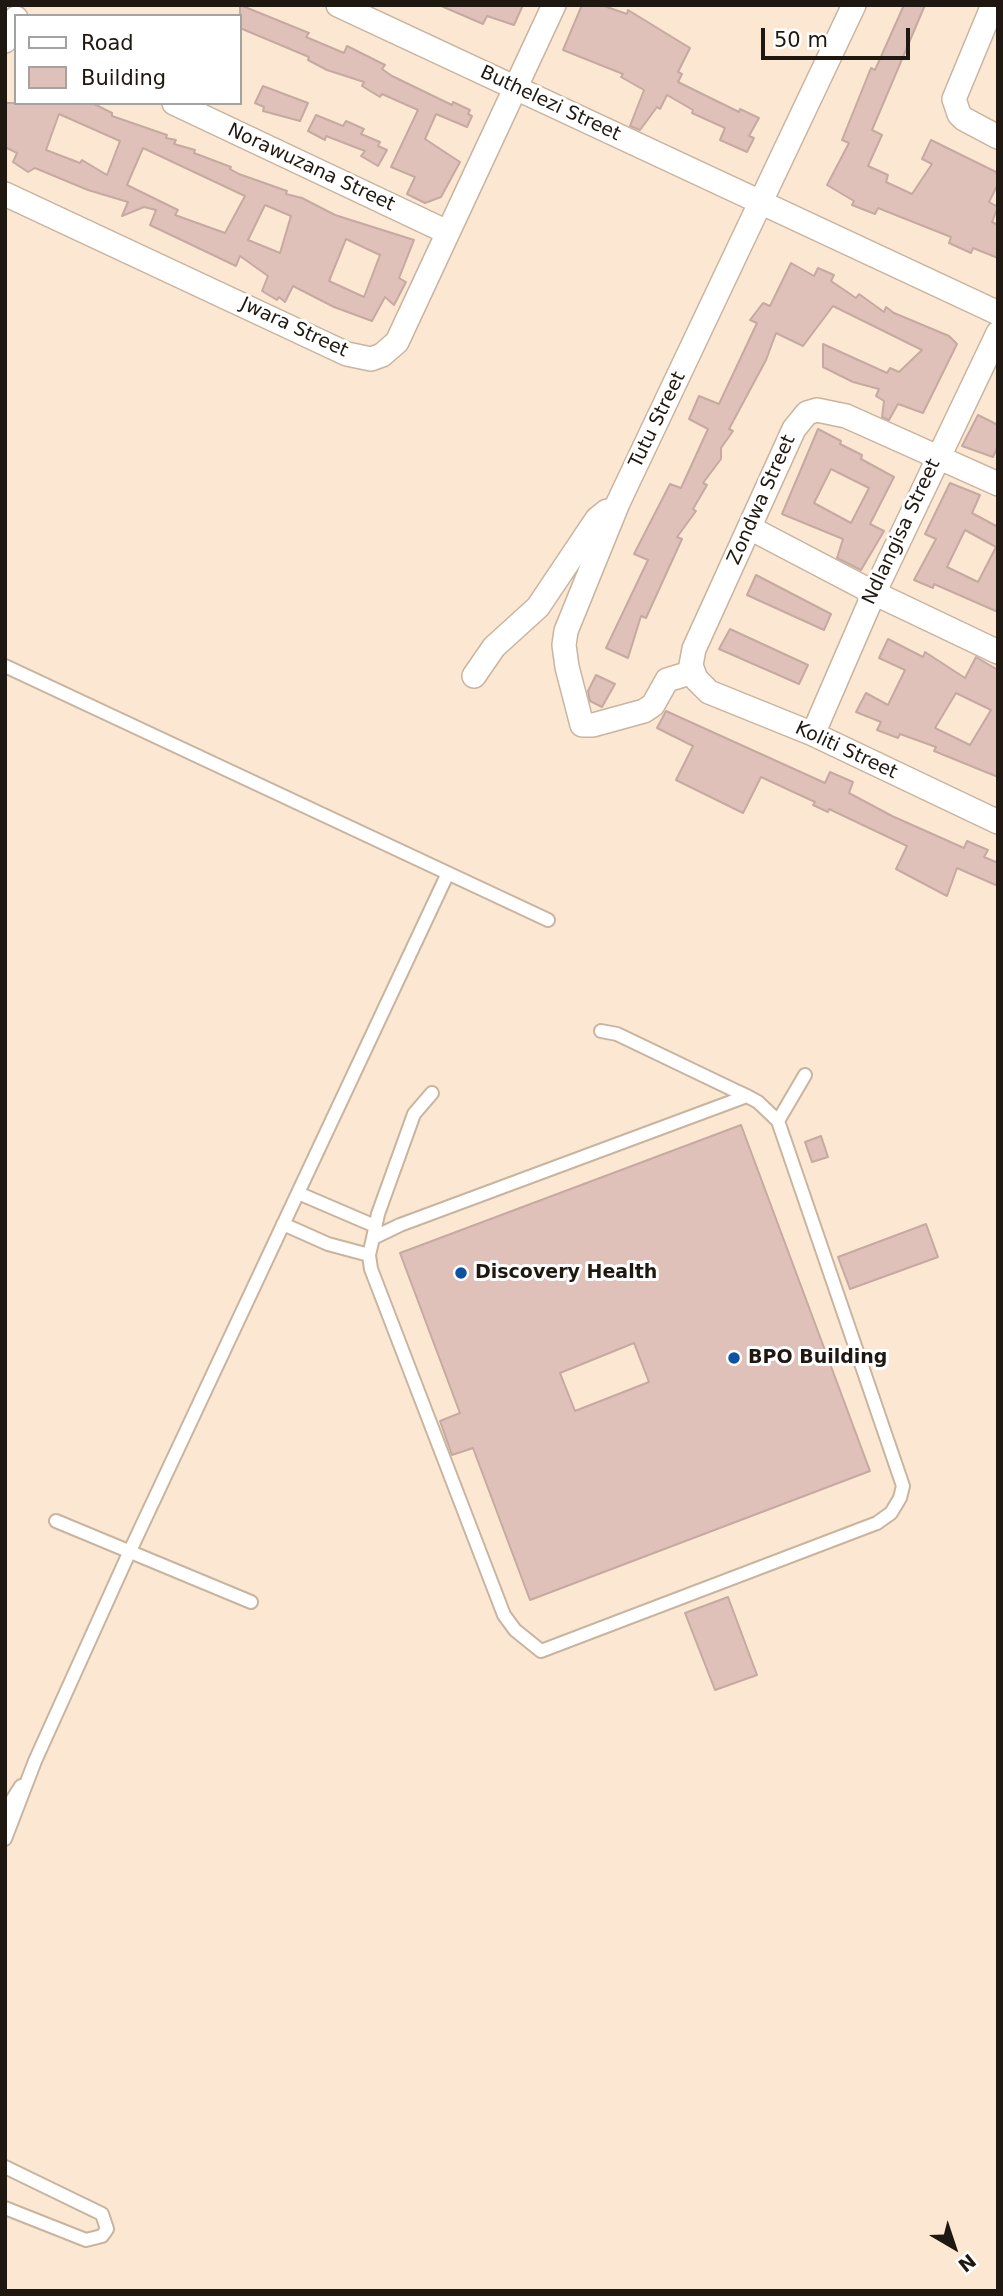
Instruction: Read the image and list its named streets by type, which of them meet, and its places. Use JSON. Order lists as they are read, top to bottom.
{
  "streets": {
    "street": [
      "Buthelezi Street",
      "Norawuzana Street",
      "Jwara Street",
      "Tutu Street",
      "Zondwa Street",
      "Ndlangisa Street",
      "Koliti Street"
    ]
  },
  "crossings": [
    ["Buthelezi Street", "Jwara Street"],
    ["Buthelezi Street", "Tutu Street"],
    ["Norawuzana Street", "Jwara Street"],
    ["Tutu Street", "Zondwa Street"],
    ["Tutu Street", "Koliti Street"],
    ["Zondwa Street", "Ndlangisa Street"],
    ["Zondwa Street", "Koliti Street"],
    ["Ndlangisa Street", "Koliti Street"]
  ],
  "places": ["Discovery Health", "BPO Building"],
  "legend": ["Road", "Building"],
  "scale_bar": "50 m",
  "north": "bottom right"
}
